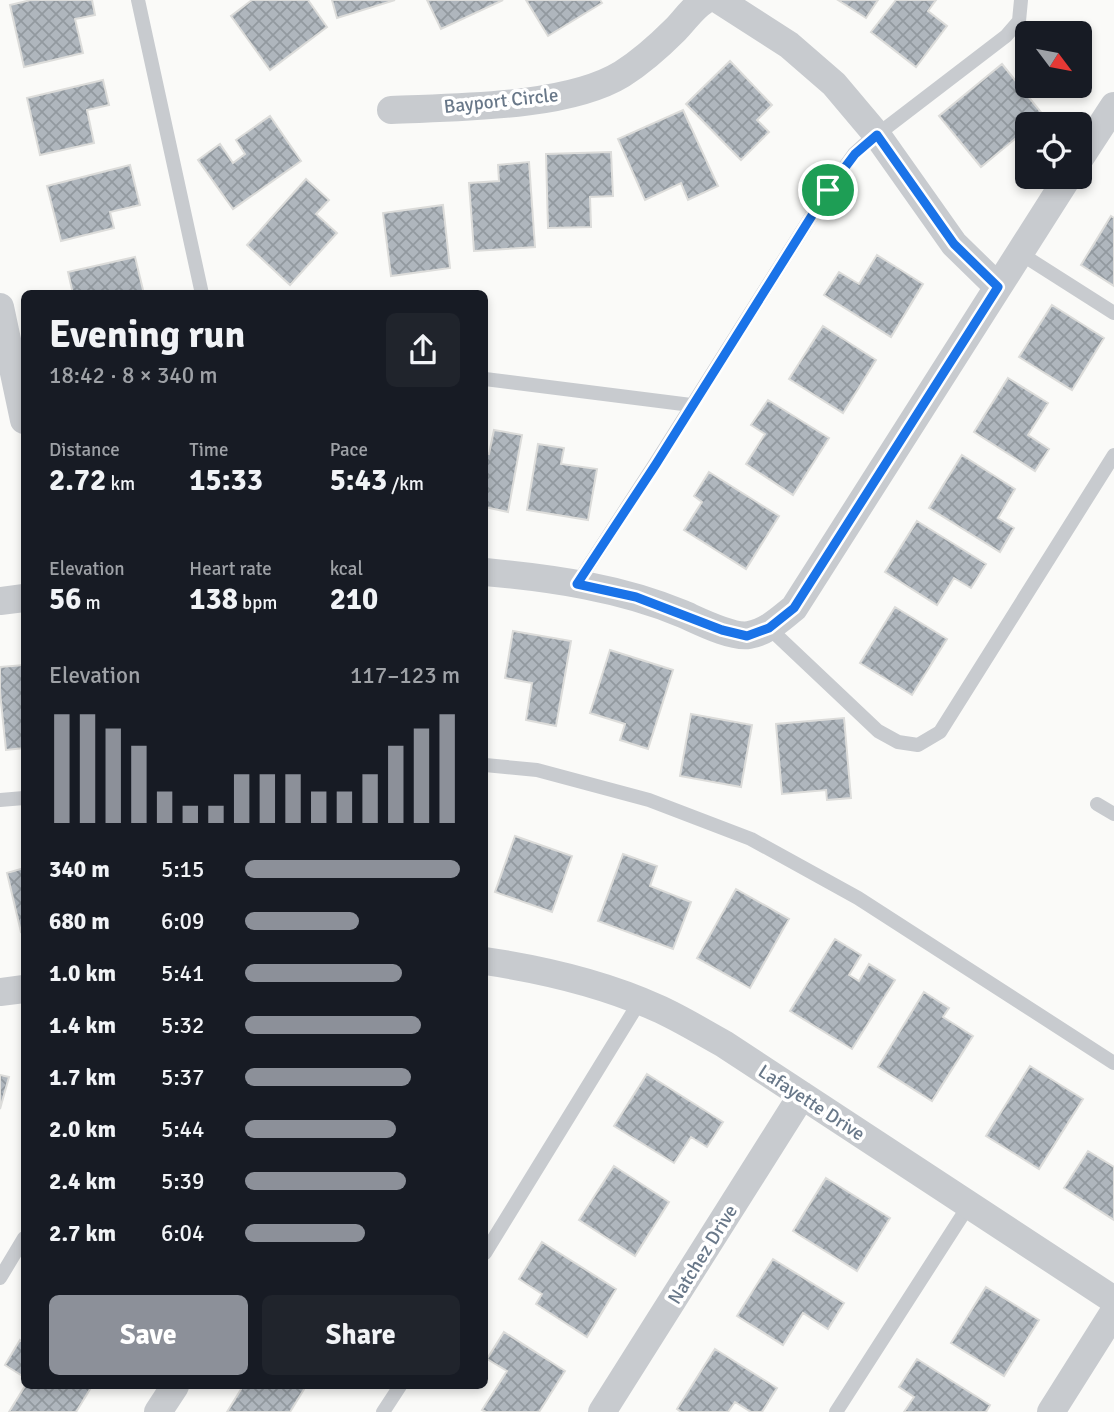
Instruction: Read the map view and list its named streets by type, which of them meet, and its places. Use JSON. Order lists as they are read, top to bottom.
{
  "streets": {
    "street": ["Bayport Circle", "Lafayette Drive", "Natchez Drive"]
  },
  "crossings": [
    ["Lafayette Drive", "Natchez Drive"]
  ],
  "north": "bottom right",
  "page": {
    "heading": ["Evening run", "18:42 · 8 × 340 m"],
    "stats": [
      ["Distance", "2.72 km"],
      ["Time", "15:33"],
      ["Pace", "5:43 /km"],
      ["Elevation", "56 m"],
      ["Heart rate", "138 bpm"],
      ["kcal", "210"]
    ],
    "chart": ["Elevation", "117–123 m"],
    "list": [
      {
        "name": "340 m",
        "note": "5:15"
      },
      {
        "name": "680 m",
        "note": "6:09"
      },
      {
        "name": "1.0 km",
        "note": "5:41"
      },
      {
        "name": "1.4 km",
        "note": "5:32"
      },
      {
        "name": "1.7 km",
        "note": "5:37"
      },
      {
        "name": "2.0 km",
        "note": "5:44"
      },
      {
        "name": "2.4 km",
        "note": "5:39"
      },
      {
        "name": "2.7 km",
        "note": "6:04"
      }
    ],
    "buttons": ["Save", "Share"]
  }
}
